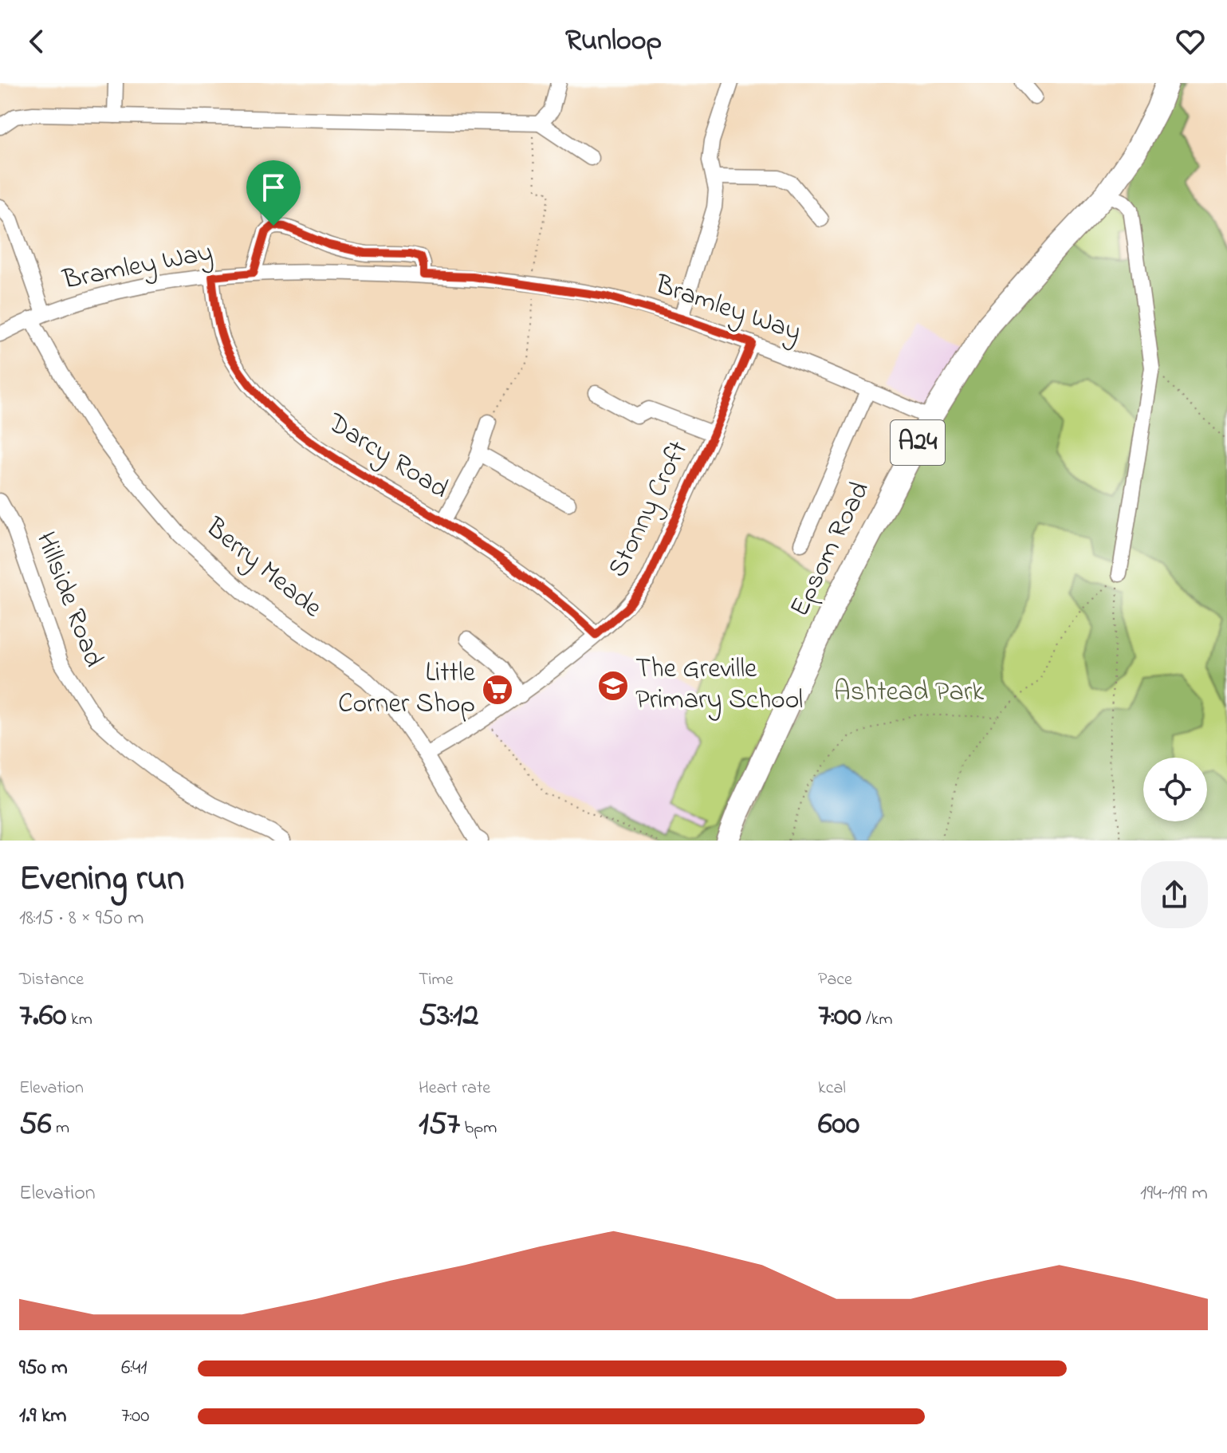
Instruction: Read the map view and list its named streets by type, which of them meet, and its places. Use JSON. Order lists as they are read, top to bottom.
{
  "streets": {
    "highway": ["A24", "Epsom Road"],
    "street": [
      "Bramley Way",
      "Darcy Road",
      "Stonny Croft",
      "Berry Meade",
      "Hillside Road"
    ]
  },
  "crossings": [
    ["Bramley Way", "Darcy Road"],
    ["Bramley Way", "Stonny Croft"],
    ["Bramley Way", "Epsom Road"],
    ["Bramley Way", "Berry Meade"],
    ["Darcy Road", "Stonny Croft"],
    ["Stonny Croft", "Berry Meade"]
  ],
  "parks": ["Ashtead Park"],
  "places": {
    "school or university": ["The Greville Primary School"],
    "supermarket": ["Little Corner Shop"]
  },
  "page": {
    "header": "Runloop",
    "heading": ["Evening run", "18:15 · 8 × 950 m"],
    "stats": [
      ["Distance", "7.60 km"],
      ["Time", "53:12"],
      ["Pace", "7:00 /km"],
      ["Elevation", "56 m"],
      ["Heart rate", "157 bpm"],
      ["kcal", "600"]
    ],
    "chart": ["Elevation", "194–199 m"],
    "list": [
      {
        "name": "950 m",
        "note": "6:41"
      },
      {
        "name": "1.9 km",
        "note": "7:00"
      }
    ]
  }
}
